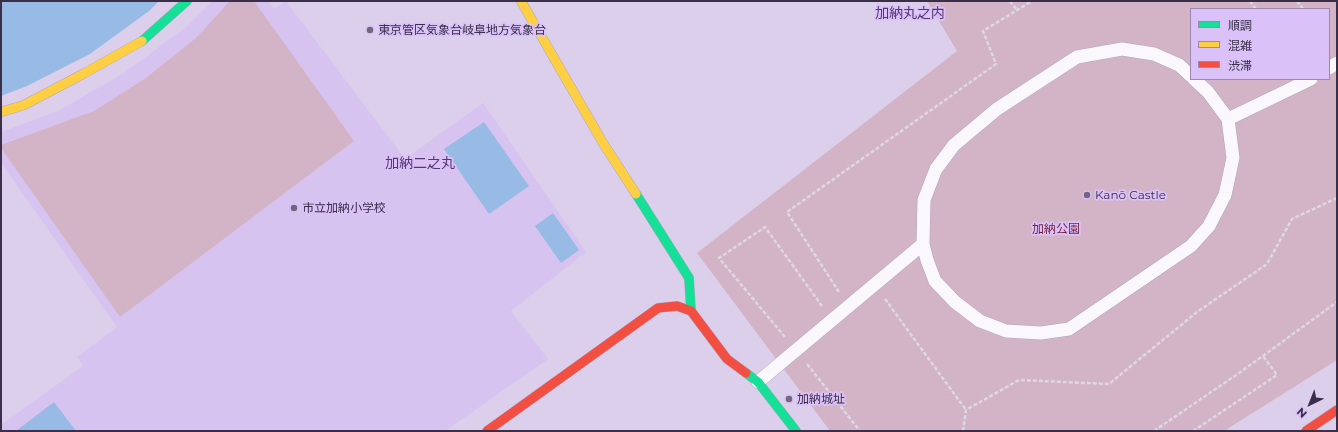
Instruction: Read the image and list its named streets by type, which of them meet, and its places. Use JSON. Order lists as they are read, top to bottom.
{
  "districts": ["加納丸之内", "加納二之丸"],
  "parks": ["加納公園"],
  "places": [
    "東京管区気象台岐阜地方気象台",
    "Kanō Castle",
    "市立加納小学校",
    "加納城址"
  ],
  "legend": ["順調", "混雑", "渋滞"],
  "north": "bottom left"
}
